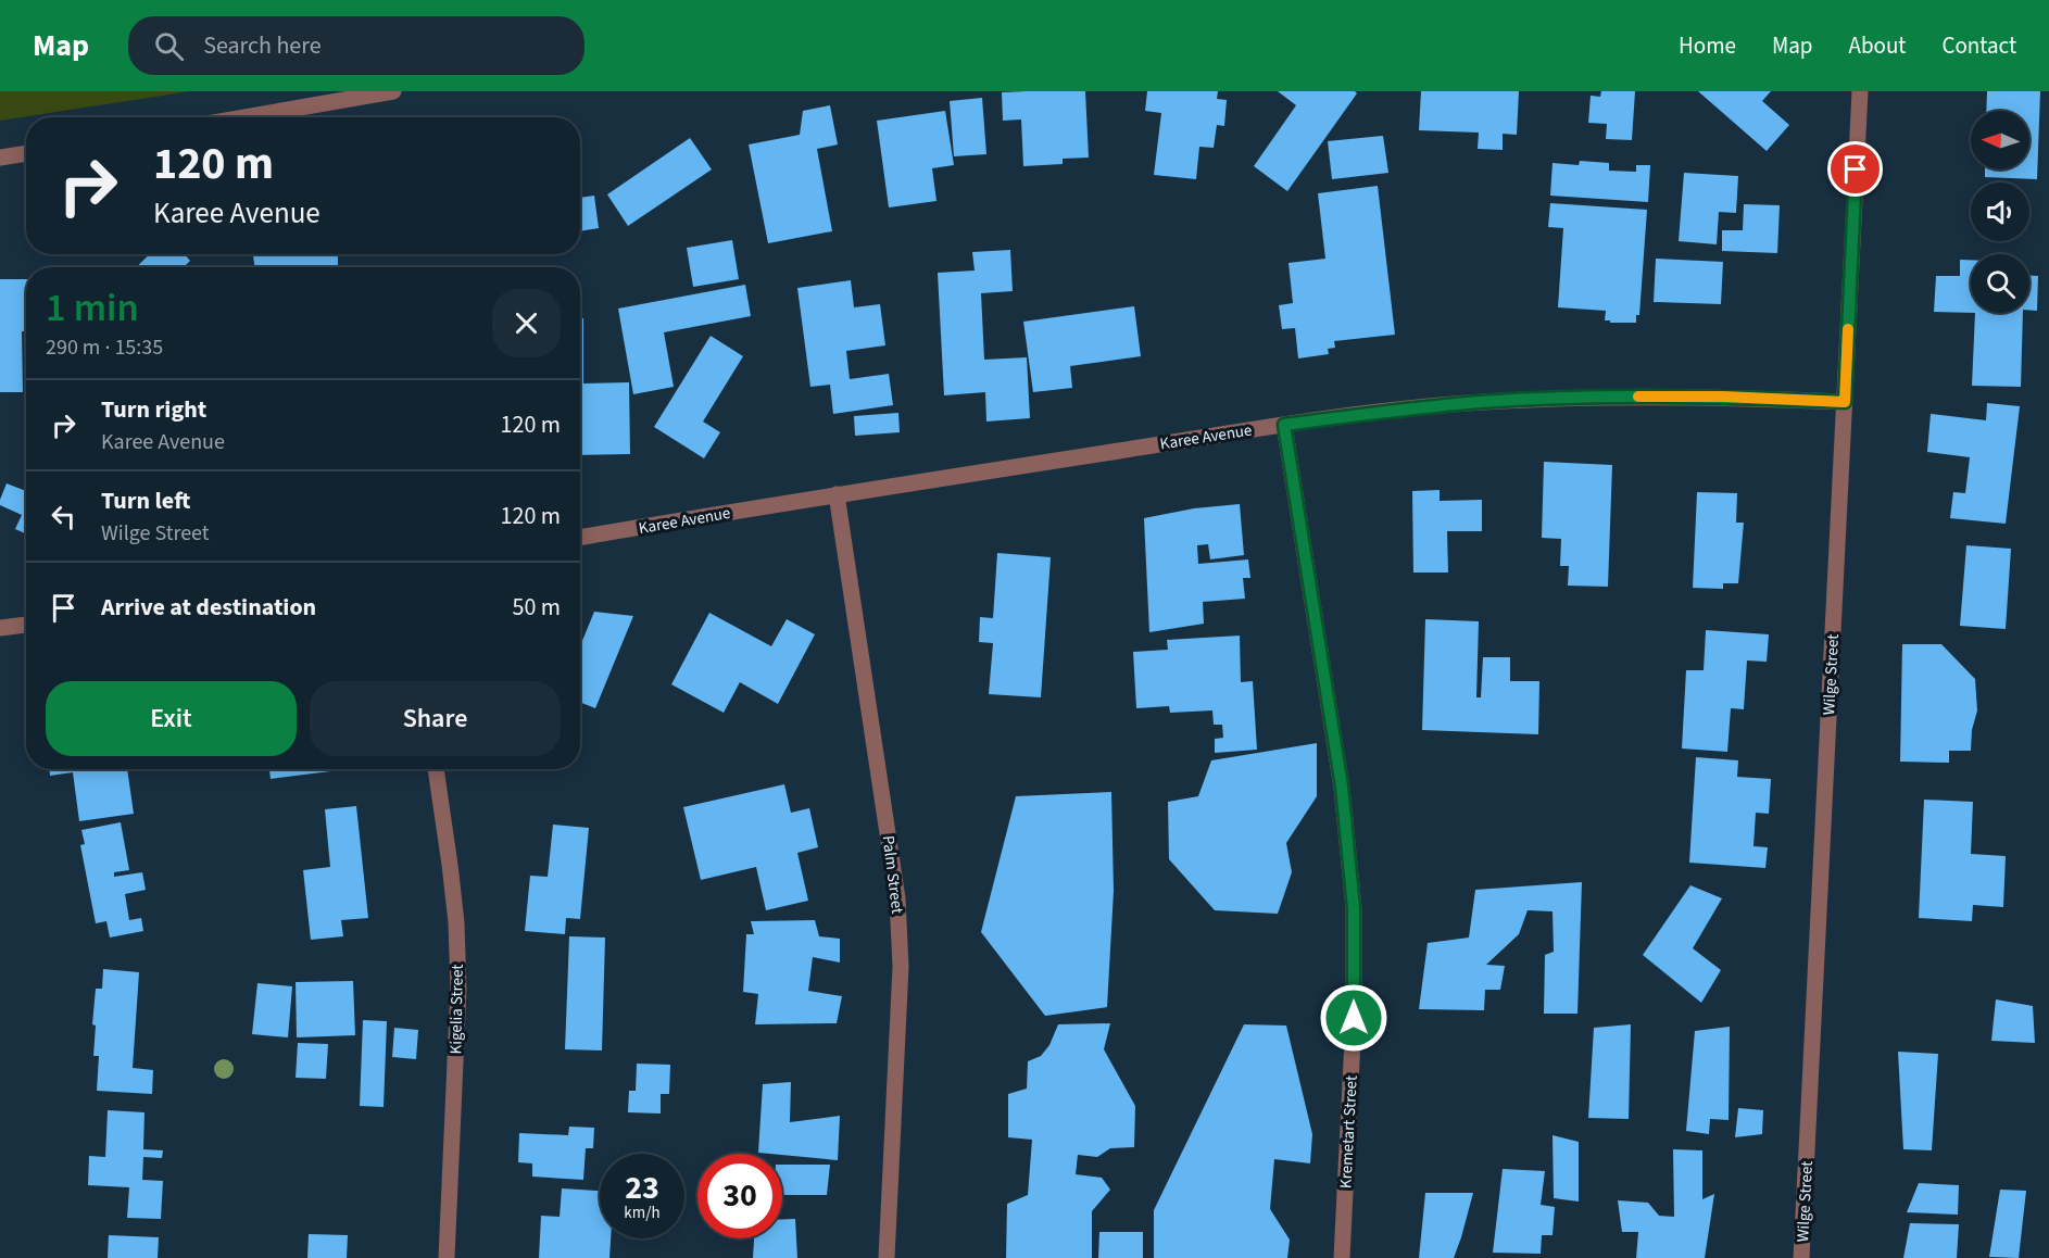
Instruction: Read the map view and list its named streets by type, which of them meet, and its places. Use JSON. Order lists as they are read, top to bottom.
{
  "streets": {
    "street": [
      "Karee Avenue",
      "Wilge Street",
      "Palm Street",
      "Kigelia Street",
      "Kremetart Street"
    ]
  },
  "crossings": [
    ["Karee Avenue", "Wilge Street"],
    ["Karee Avenue", "Palm Street"],
    ["Karee Avenue", "Kremetart Street"]
  ],
  "north": "left",
  "page": {
    "header": "Map",
    "search": "Search here",
    "nav": [
      "Home",
      "Map",
      "About",
      "Contact"
    ],
    "turn": ["120 m", "Karee Avenue"],
    "heading": ["1 min", "290 m · 15:35"],
    "list": [
      {
        "name": "Turn right",
        "note": "Karee Avenue",
        "value": "120 m"
      },
      {
        "name": "Turn left",
        "note": "Wilge Street",
        "value": "120 m"
      },
      {
        "name": "Arrive at destination",
        "value": "50 m"
      }
    ],
    "buttons": ["Exit", "Share"],
    "speed": "23 km/h",
    "limit": "30"
  }
}
